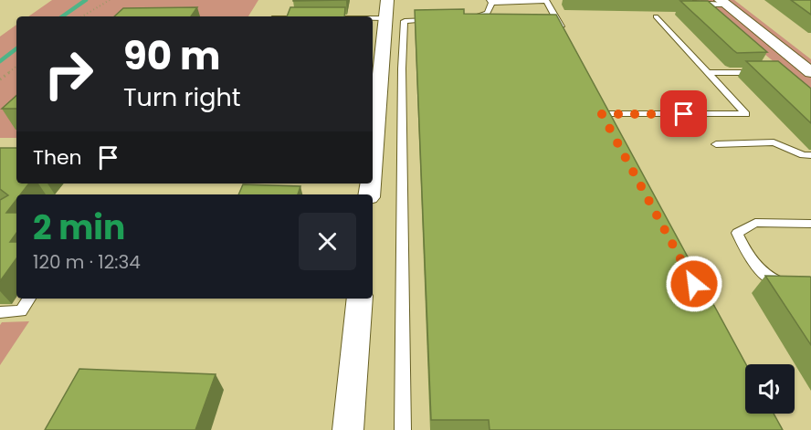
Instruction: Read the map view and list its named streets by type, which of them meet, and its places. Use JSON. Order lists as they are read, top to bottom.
{
  "page": {
    "turn": ["90 m", "Turn right"],
    "then": "Then",
    "heading": ["2 min", "120 m · 12:34"]
  }
}
